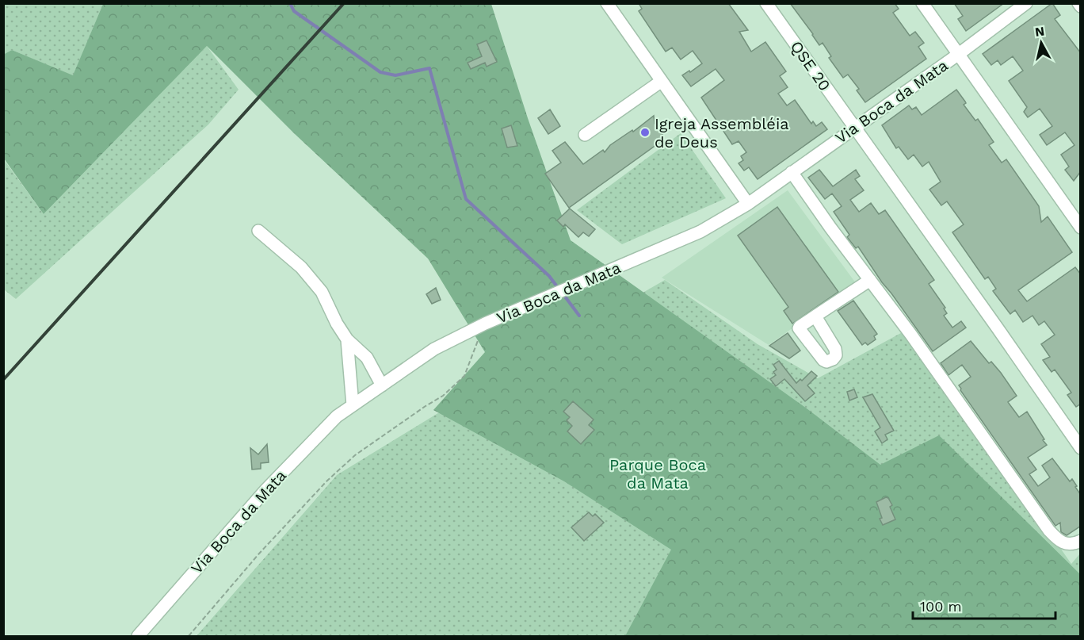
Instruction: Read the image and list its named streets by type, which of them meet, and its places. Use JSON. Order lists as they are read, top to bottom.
{
  "streets": {
    "street": ["QSE 20", "Via Boca da Mata"]
  },
  "crossings": [
    ["QSE 20", "Via Boca da Mata"]
  ],
  "parks": ["Parque Boca da Mata"],
  "places": ["Igreja Assembléia de Deus"],
  "scale_bar": "100 m",
  "north": "top"
}
